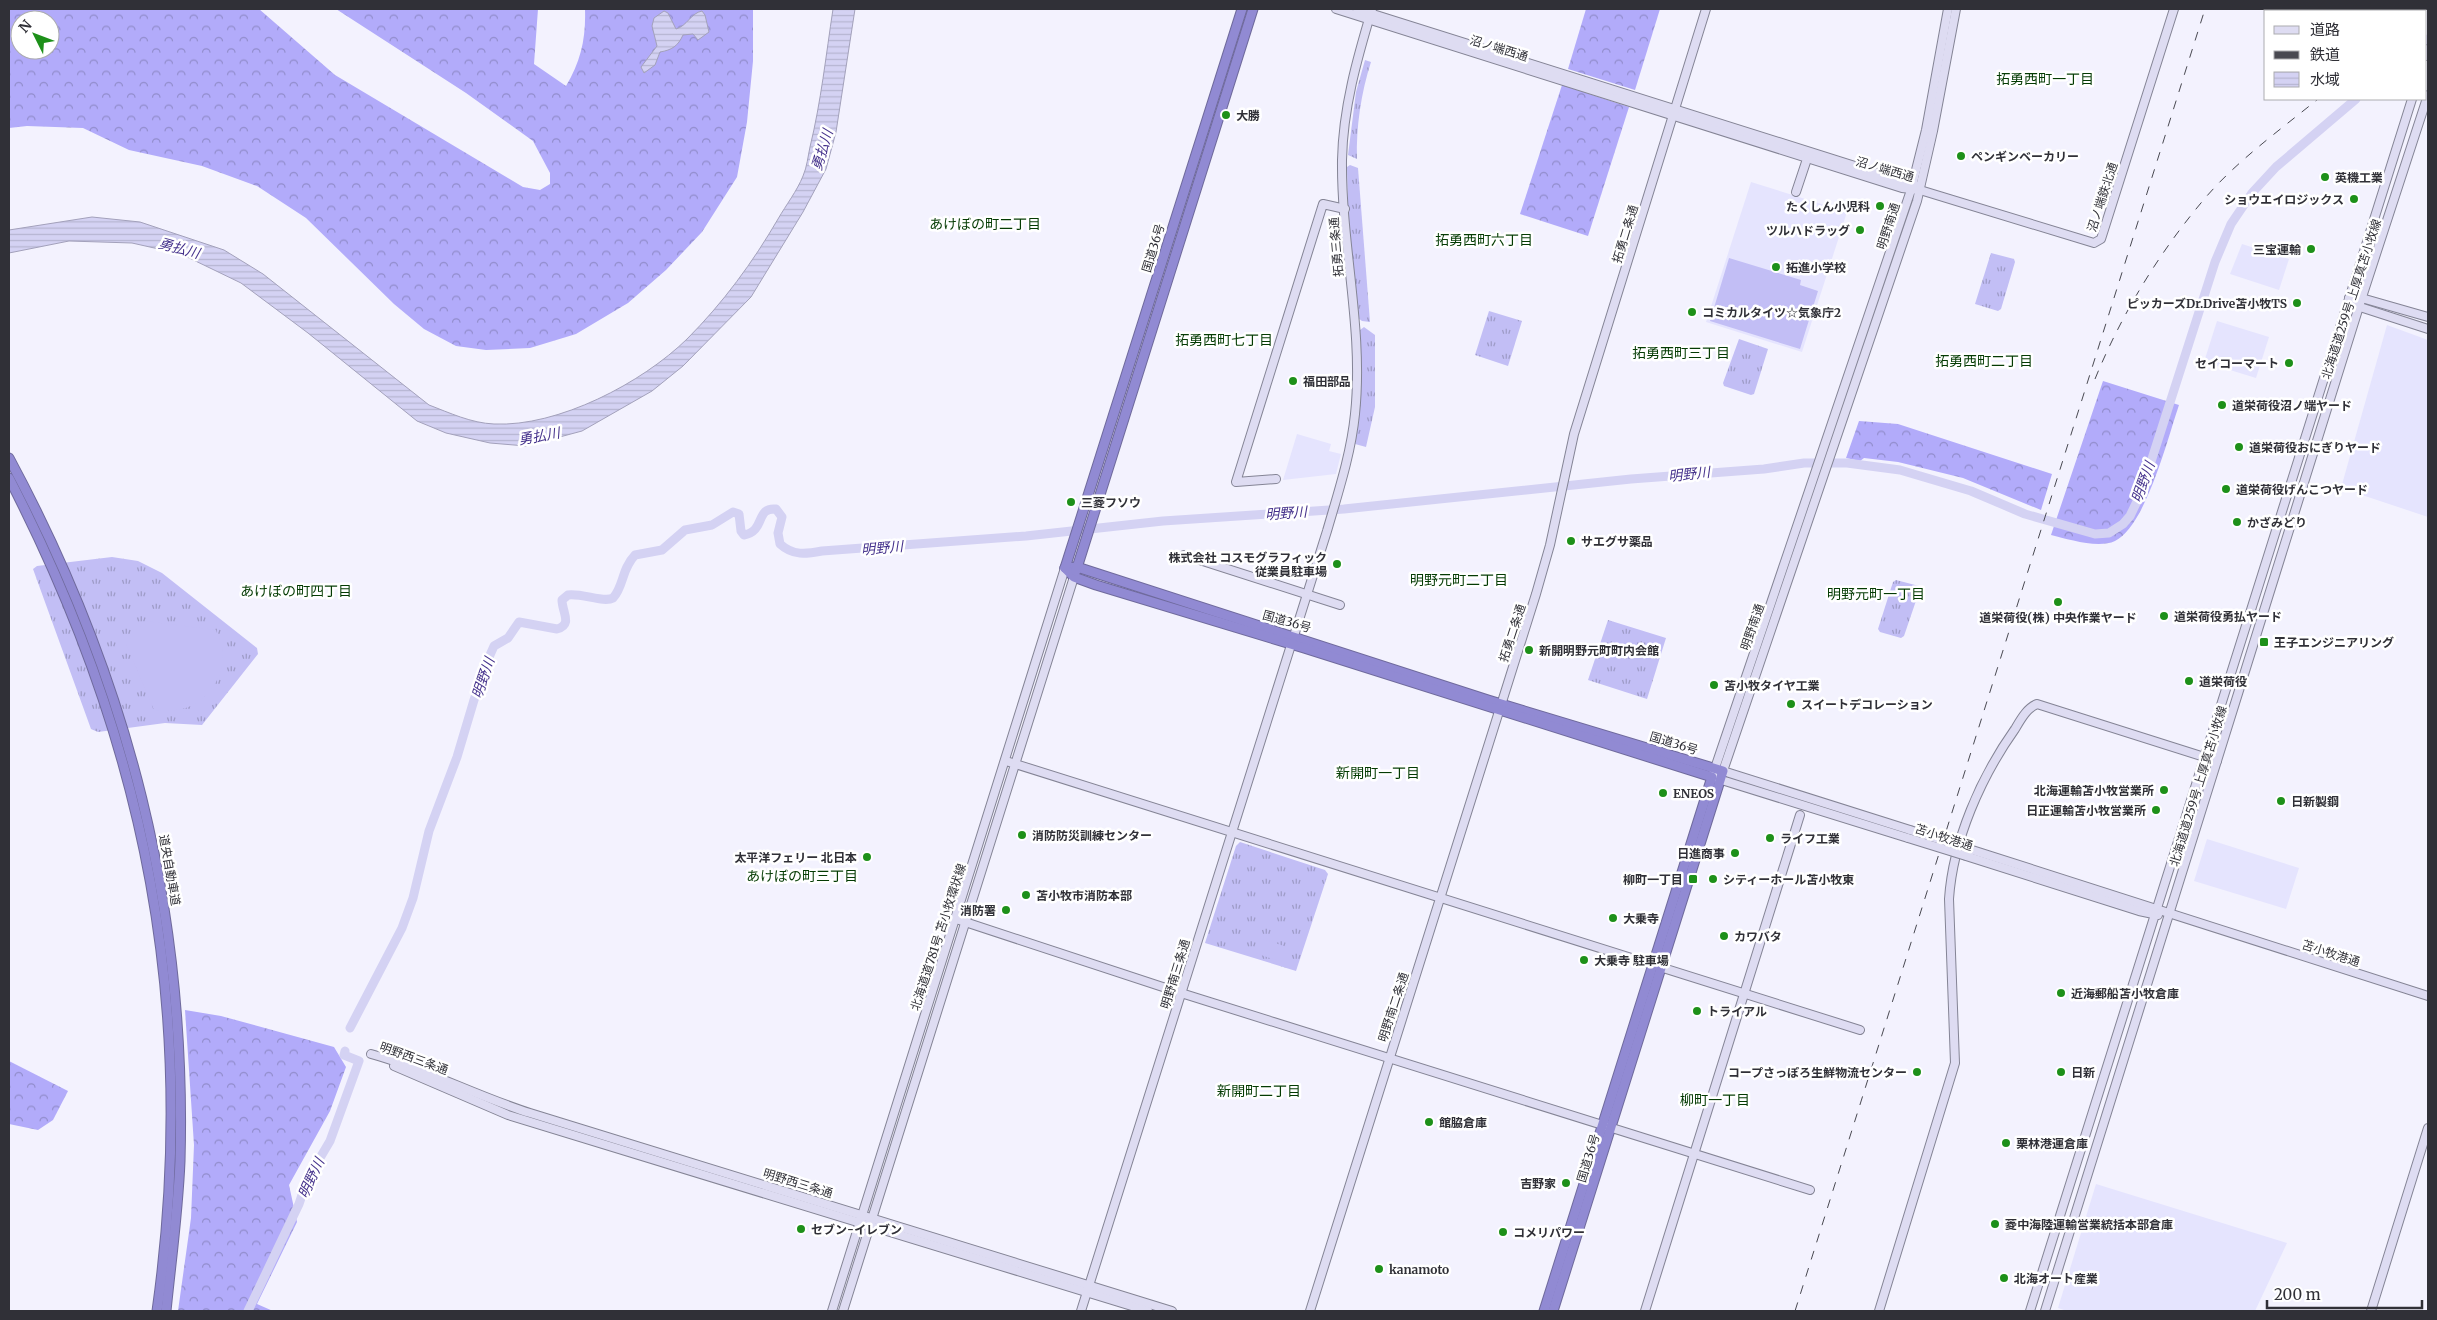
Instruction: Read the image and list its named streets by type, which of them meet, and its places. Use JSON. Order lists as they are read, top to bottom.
{
  "streets": {
    "highway": ["国道36号", "道央自動車道"],
    "street": [
      "沼ノ端西通",
      "沼ノ端鉄北通",
      "明野南通",
      "拓勇二条通",
      "拓勇三条通",
      "北海道道259号 上厚真苫小牧線",
      "苫小牧港通",
      "北海道道781号 苫小牧環状線",
      "明野南三条通",
      "明野南二条通",
      "明野西三条通"
    ]
  },
  "crossings": [
    ["沼ノ端西通", "沼ノ端鉄北通"],
    ["沼ノ端西通", "明野南通"],
    ["沼ノ端西通", "拓勇二条通"],
    ["沼ノ端西通", "拓勇三条通"],
    ["沼ノ端鉄北通", "明野南通"],
    ["明野南通", "国道36号"],
    ["明野南通", "苫小牧港通"],
    ["拓勇二条通", "国道36号"],
    ["拓勇二条通", "明野南二条通"],
    ["国道36号", "苫小牧港通"],
    ["国道36号", "北海道道781号 苫小牧環状線"],
    ["国道36号", "明野南三条通"],
    ["国道36号", "明野南二条通"],
    ["北海道道259号 上厚真苫小牧線", "苫小牧港通"],
    ["北海道道781号 苫小牧環状線", "明野西三条通"],
    ["明野南三条通", "明野西三条通"]
  ],
  "districts": [
    "拓勇西町一丁目",
    "あけぼの町二丁目",
    "拓勇西町六丁目",
    "拓勇西町七丁目",
    "拓勇西町三丁目",
    "拓勇西町二丁目",
    "明野元町二丁目",
    "あけぼの町四丁目",
    "明野元町一丁目",
    "新開町一丁目",
    "あけぼの町三丁目",
    "新開町二丁目",
    "柳町一丁目"
  ],
  "water": ["勇払川", "明野川"],
  "places": {
    "other": [
      "大勝",
      "ペンギンベーカリー",
      "英機工業",
      "ショウエイロジックス",
      "たくしん小児科",
      "ツルハドラッグ",
      "三宝運輸",
      "拓進小学校",
      "ピッカーズDr.Drive苫小牧TS",
      "コミカルタイツ☆気象庁2",
      "セイコーマート",
      "福田部品",
      "道栄荷役沼ノ端ヤード",
      "道栄荷役おにぎりヤード",
      "道栄荷役げんこつヤード",
      "三菱フソウ",
      "かざみどり",
      "サエグサ薬品",
      "株式会社 コスモグラフィック 従業員駐車場",
      "道栄荷役(株) 中央作業ヤード",
      "道栄荷役勇払ヤード",
      "新開明野元町町内会館",
      "道栄荷役",
      "苫小牧タイヤ工業",
      "スイートデコレーション",
      "北海運輸苫小牧営業所",
      "ENEOS",
      "日新製鋼",
      "日正運輸苫小牧営業所",
      "消防防災訓練センター",
      "ライフ工業",
      "日進商事",
      "太平洋フェリー 北日本",
      "シティーホール苫小牧東",
      "苫小牧市消防本部",
      "消防署",
      "大乗寺",
      "カワバタ",
      "大乗寺 駐車場",
      "近海郵船苫小牧倉庫",
      "トライアル",
      "コープさっぽろ生鮮物流センター",
      "日新",
      "館脇倉庫",
      "栗林港運倉庫",
      "吉野家",
      "菱中海陸運輸営業統括本部倉庫",
      "セブン-イレブン",
      "コメリパワー",
      "kanamoto",
      "北海オート産業"
    ],
    "transit": ["王子エンジニアリング", "柳町一丁目"]
  },
  "legend": ["道路", "鉄道", "水域"],
  "scale_bar": "200 m",
  "north": "top left"
}
